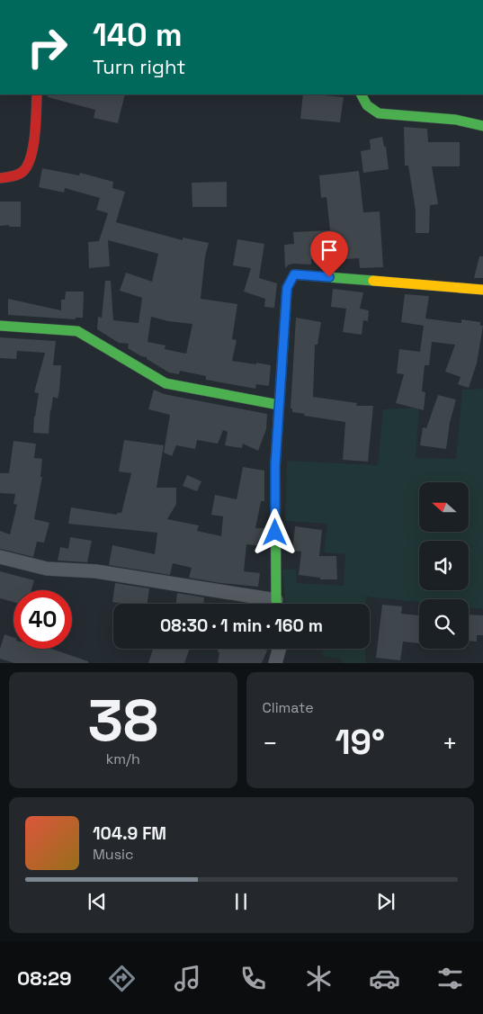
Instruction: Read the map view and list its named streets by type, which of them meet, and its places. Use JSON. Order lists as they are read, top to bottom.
{
  "north": "left",
  "page": {
    "turn": ["140 m", "Turn right"],
    "limit": "40",
    "trip": "08:30 · 1 min · 160 m",
    "tile": [
      ["38", "km/h"],
      "Climate"
    ],
    "heat": ["−", "19°", "+"],
    "song": ["104.9 FM", "Music"],
    "tabs": "08:29"
  }
}
